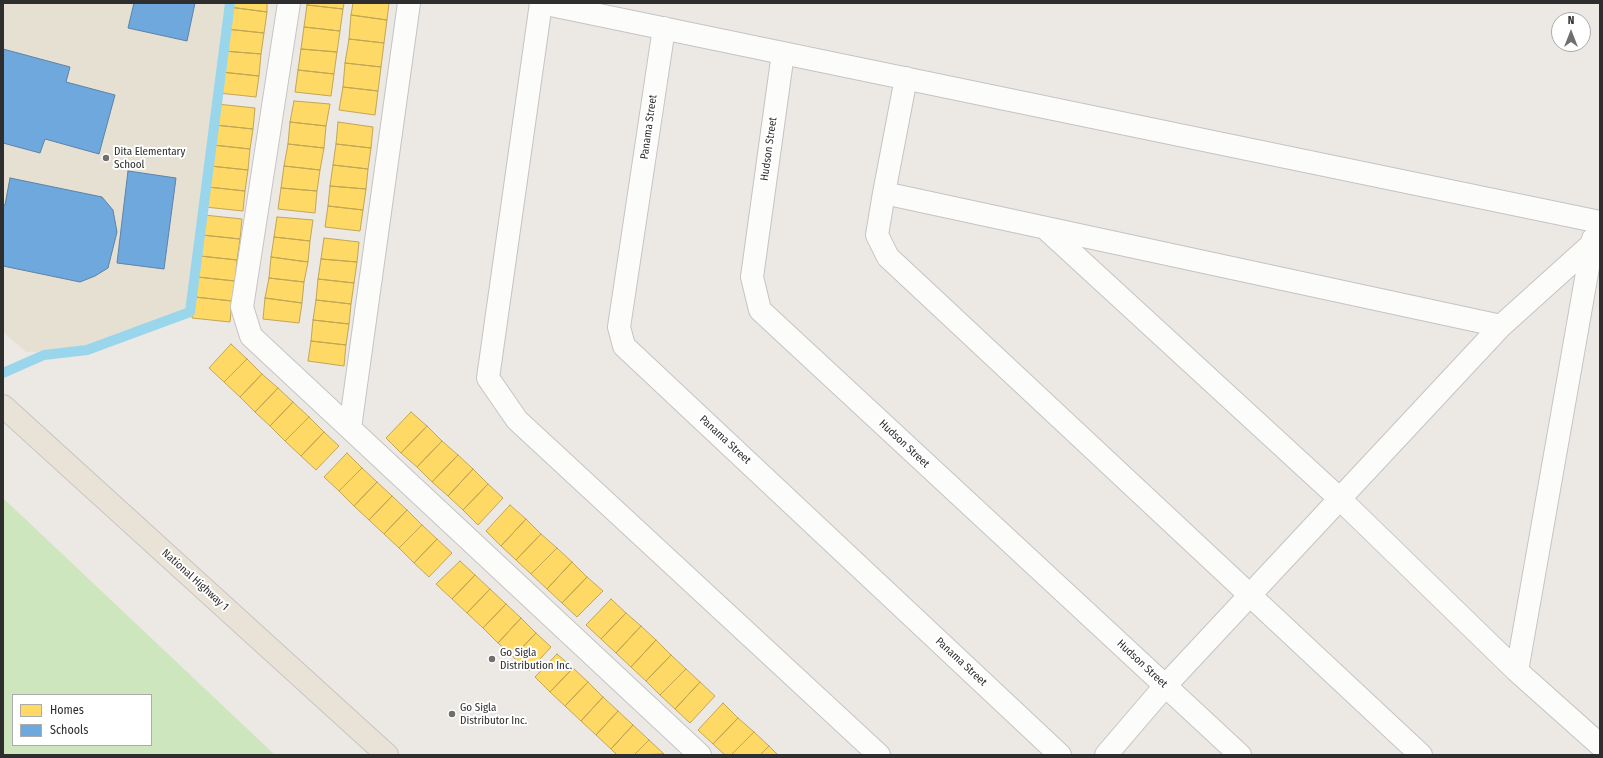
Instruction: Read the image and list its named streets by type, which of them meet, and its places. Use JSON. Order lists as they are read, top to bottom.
{
  "streets": {
    "highway": ["National Highway 1"],
    "street": ["Panama Street", "Hudson Street"]
  },
  "places": ["Dita Elementary School", "Go Sigla Distribution Inc.", "Go Sigla Distributor Inc."],
  "legend": ["Homes", "Schools"],
  "north": "top"
}
